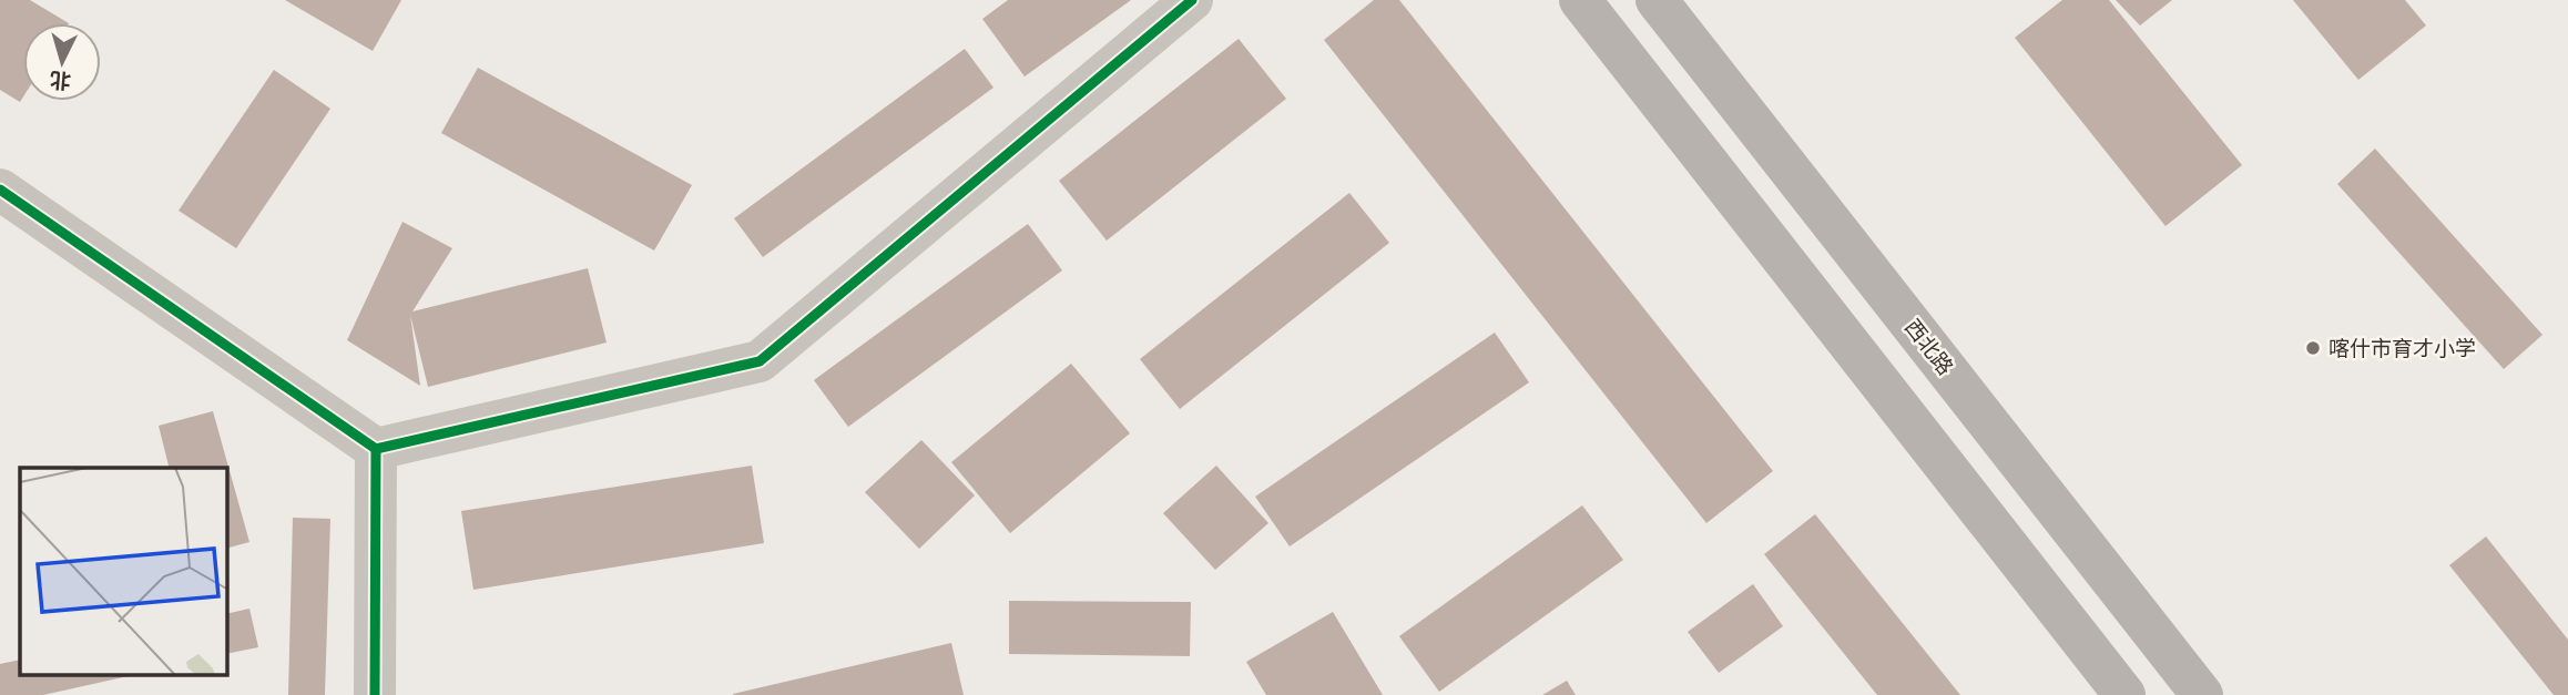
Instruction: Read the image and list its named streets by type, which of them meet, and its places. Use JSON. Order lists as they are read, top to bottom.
{
  "streets": {
    "main road": ["西北路"]
  },
  "places": ["喀什市育才小学"],
  "north": "bottom"
}
